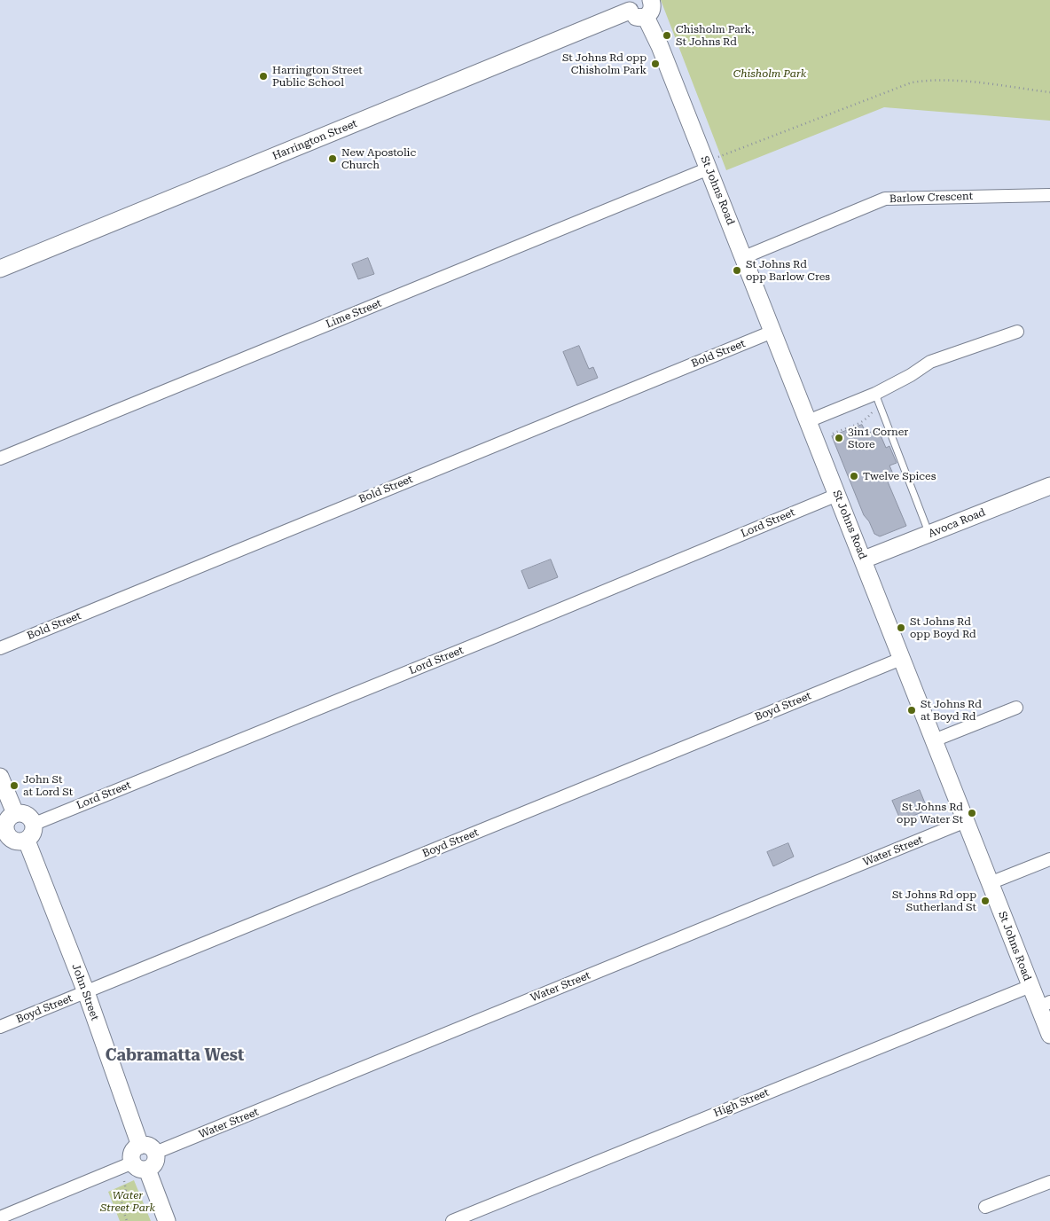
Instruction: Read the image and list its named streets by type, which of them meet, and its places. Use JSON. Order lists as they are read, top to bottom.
{
  "streets": {
    "main road": [
      "Harrington Street",
      "St Johns Road",
      "Avoca Road",
      "John Street"
    ],
    "street": [
      "Barlow Crescent",
      "Lime Street",
      "Bold Street",
      "Lord Street",
      "Boyd Street",
      "Water Street",
      "High Street"
    ]
  },
  "crossings": [
    ["St Johns Road", "Barlow Crescent"],
    ["St Johns Road", "Lime Street"],
    ["St Johns Road", "Bold Street"],
    ["St Johns Road", "Lord Street"],
    ["St Johns Road", "Avoca Road"],
    ["St Johns Road", "Boyd Street"],
    ["St Johns Road", "Water Street"],
    ["St Johns Road", "High Street"],
    ["Lord Street", "John Street"],
    ["Boyd Street", "John Street"],
    ["Water Street", "John Street"]
  ],
  "districts": ["Cabramatta West"],
  "parks": ["Chisholm Park", "Water Street Park"],
  "places": [
    "Chisholm Park, St Johns Rd",
    "St Johns Rd opp Chisholm Park",
    "Harrington Street Public School",
    "New Apostolic Church",
    "St Johns Rd opp Barlow Cres",
    "3in1 Corner Store",
    "Twelve Spices",
    "St Johns Rd opp Boyd Rd",
    "St Johns Rd at Boyd Rd",
    "John St at Lord St",
    "St Johns Rd opp Water St",
    "St Johns Rd opp Sutherland St"
  ]
}
